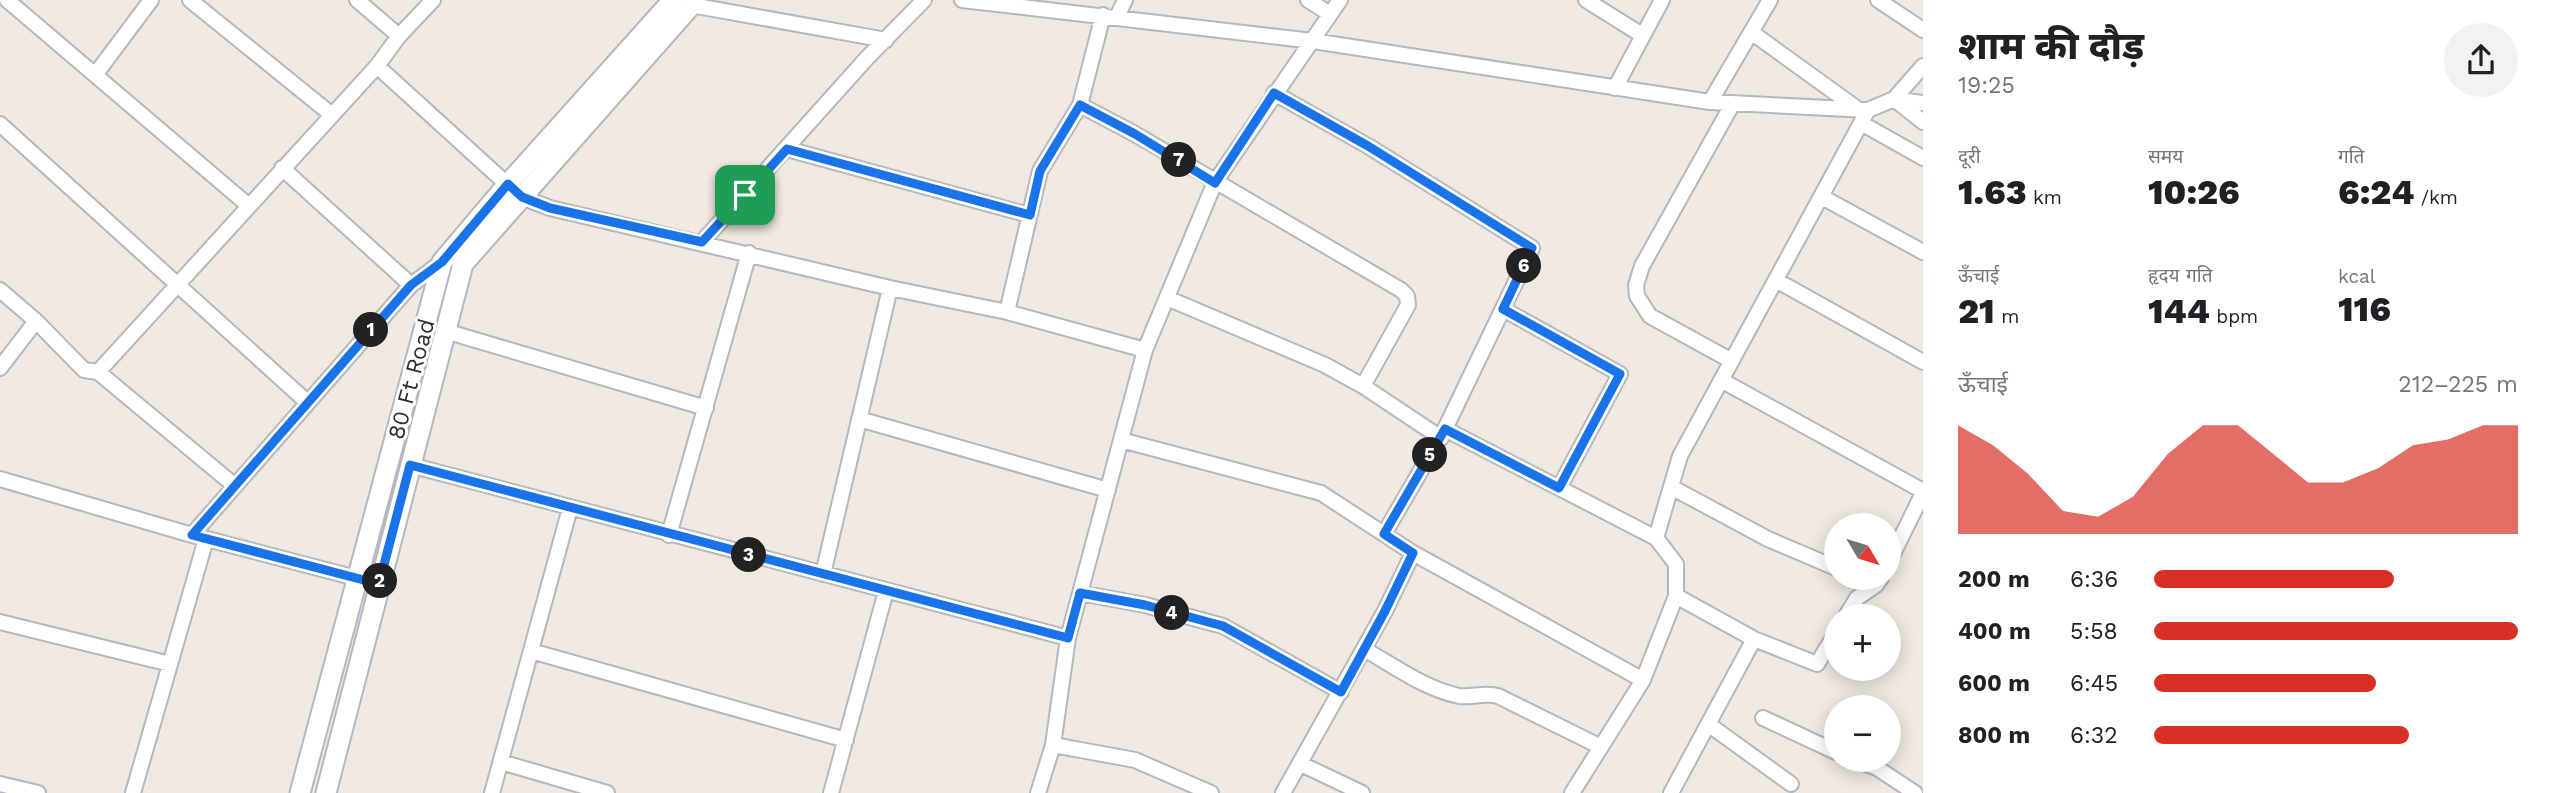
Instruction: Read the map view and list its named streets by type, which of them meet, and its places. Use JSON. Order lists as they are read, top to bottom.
{
  "streets": {
    "main road": ["80 Ft Road"]
  },
  "north": "bottom right",
  "page": {
    "heading": ["शाम की दौड़", "19:25"],
    "stats": [
      ["दूरी", "1.63 km"],
      ["समय", "10:26"],
      ["गति", "6:24 /km"],
      ["ऊँचाई", "21 m"],
      ["हृदय गति", "144 bpm"],
      ["kcal", "116"]
    ],
    "pins": [
      "7",
      "6",
      "1",
      "5",
      "3",
      "2",
      "4"
    ],
    "chart": ["ऊँचाई", "212–225 m"],
    "map_buttons": ["+", "−"],
    "list": [
      {
        "name": "200 m",
        "note": "6:36"
      },
      {
        "name": "400 m",
        "note": "5:58"
      },
      {
        "name": "600 m",
        "note": "6:45"
      },
      {
        "name": "800 m",
        "note": "6:32"
      }
    ]
  }
}
